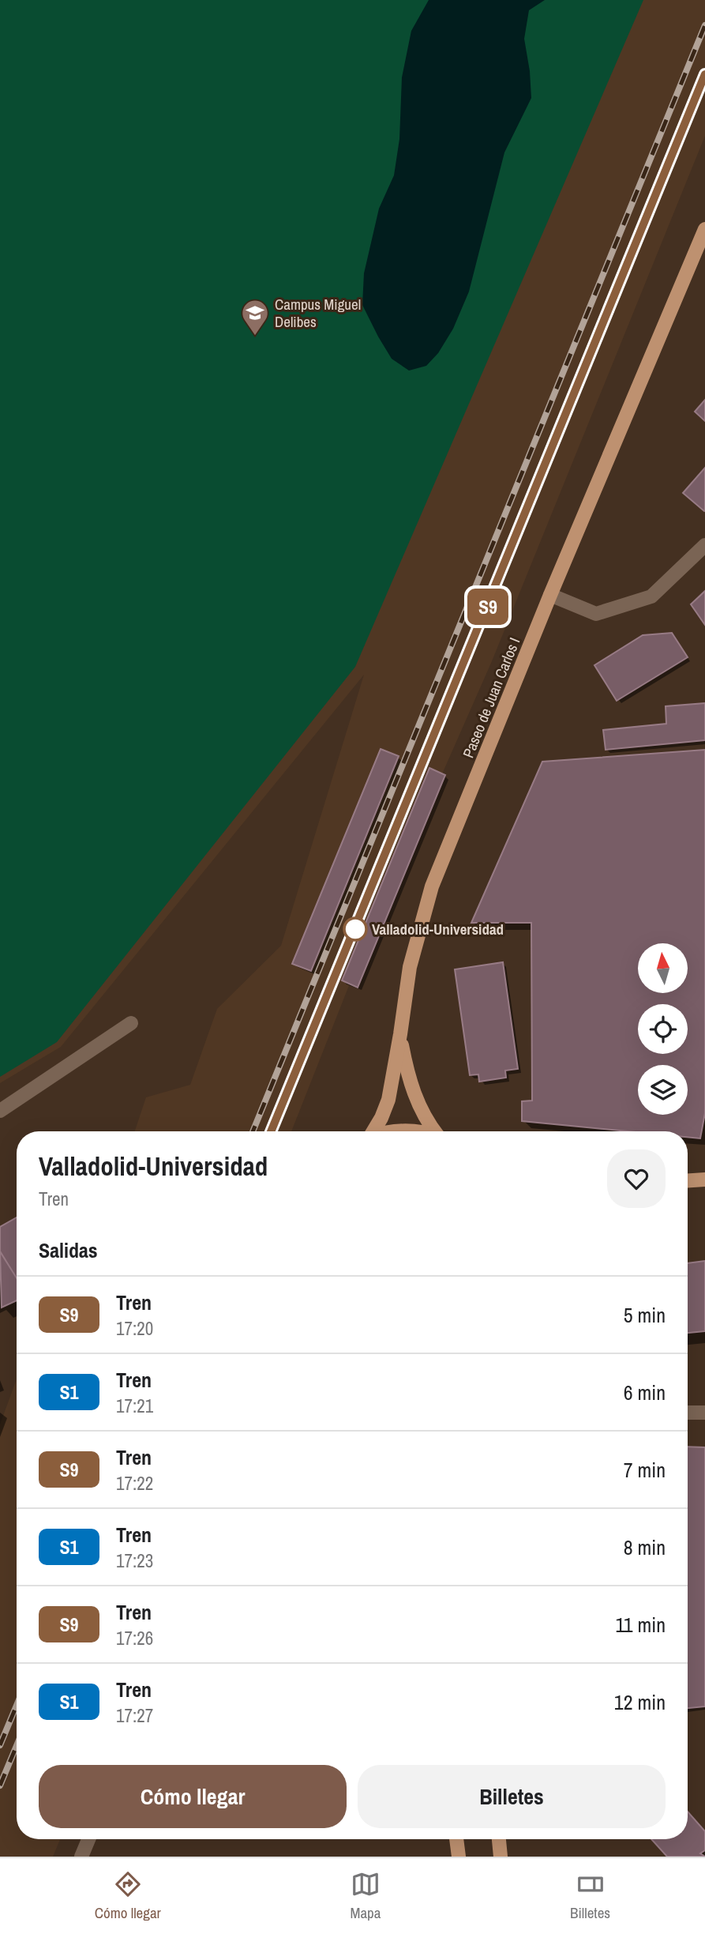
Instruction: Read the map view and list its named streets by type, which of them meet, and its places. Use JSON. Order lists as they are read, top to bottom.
{
  "streets": {
    "main road": ["Paseo de Juan Carlos I"]
  },
  "places": {
    "school or university": ["Campus Miguel Delibes"],
    "other": ["Valladolid-Universidad"]
  },
  "north": "top",
  "page": {
    "on_map": "S9",
    "heading": [
      ["Valladolid-Universidad", "Tren"],
      "Salidas"
    ],
    "list": [
      {
        "mark": "S9",
        "name": "Tren",
        "note": "17:20",
        "value": "5 min"
      },
      {
        "mark": "S1",
        "name": "Tren",
        "note": "17:21",
        "value": "6 min"
      },
      {
        "mark": "S9",
        "name": "Tren",
        "note": "17:22",
        "value": "7 min"
      },
      {
        "mark": "S1",
        "name": "Tren",
        "note": "17:23",
        "value": "8 min"
      },
      {
        "mark": "S9",
        "name": "Tren",
        "note": "17:26",
        "value": "11 min"
      },
      {
        "mark": "S1",
        "name": "Tren",
        "note": "17:27",
        "value": "12 min"
      }
    ],
    "buttons": ["Cómo llegar", "Billetes"],
    "tabs": ["Cómo llegar", "Mapa", "Billetes"]
  }
}
